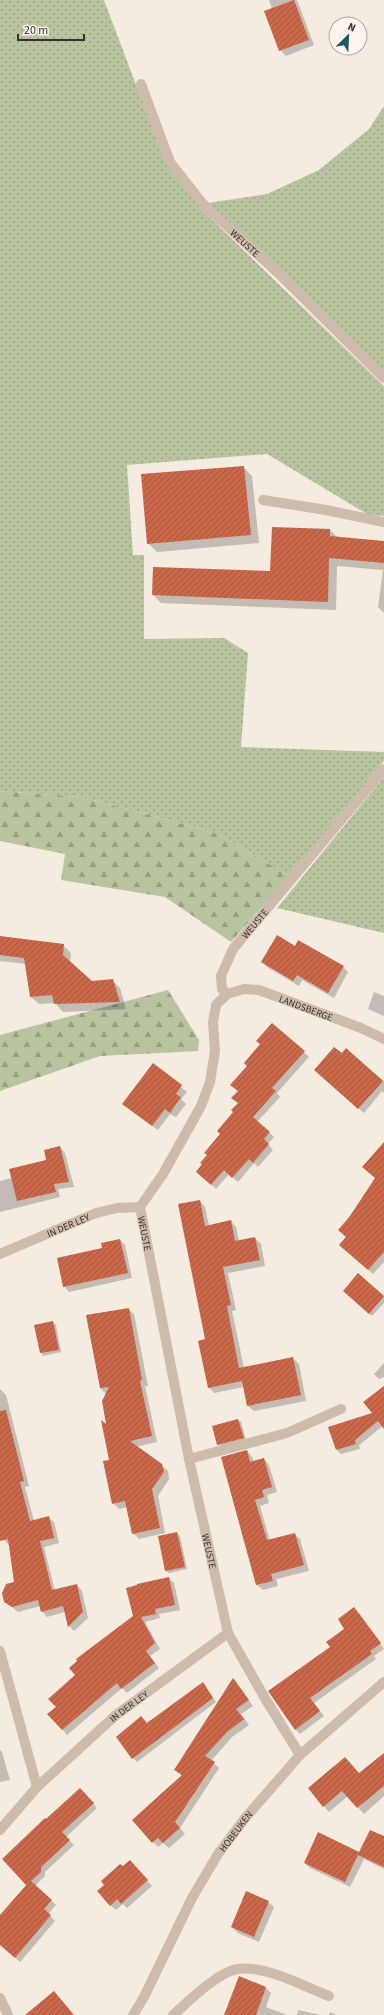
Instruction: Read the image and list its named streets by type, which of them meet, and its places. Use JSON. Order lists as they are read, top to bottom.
{
  "streets": {
    "street": [
      "WEUSTE",
      "LANDSBERGE",
      "IN DER LEY",
      "HOBEUKEN"
    ]
  },
  "crossings": [
    ["WEUSTE", "LANDSBERGE"],
    ["WEUSTE", "IN DER LEY"],
    ["WEUSTE", "HOBEUKEN"]
  ],
  "scale_bar": "20 m",
  "north": "top right"
}
